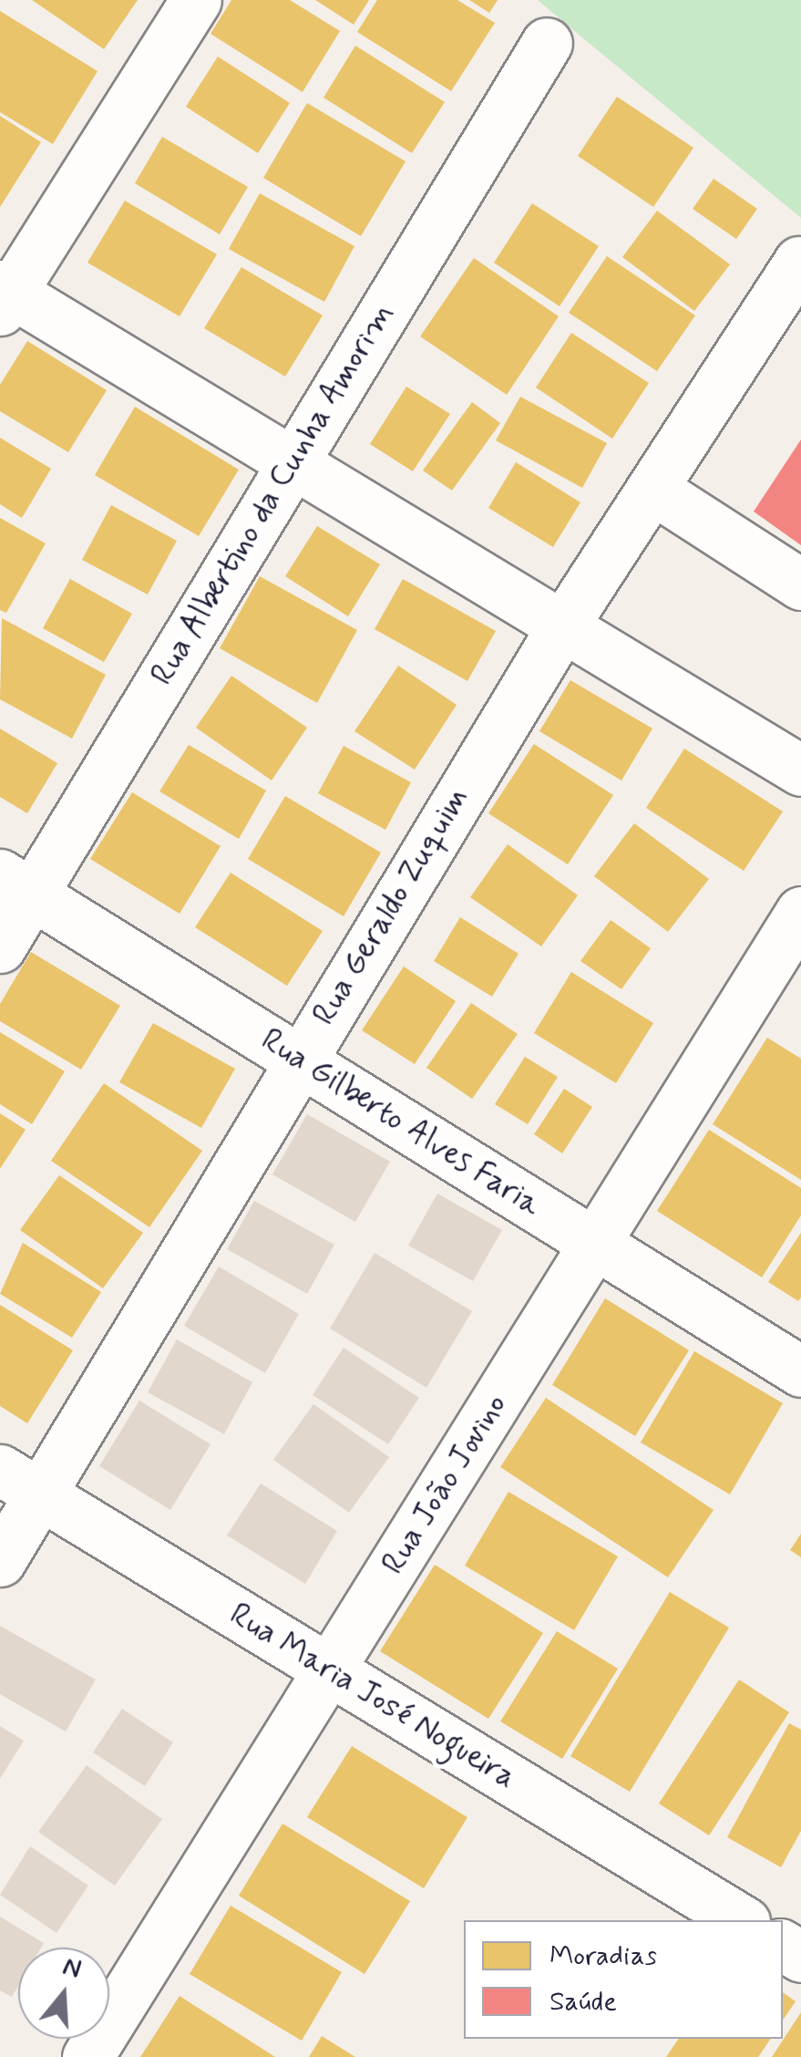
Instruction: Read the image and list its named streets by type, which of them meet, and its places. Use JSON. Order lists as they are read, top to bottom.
{
  "streets": {
    "street": [
      "Rua Albertino da Cunha Amorim",
      "Rua Geraldo Zuquim",
      "Rua Gilberto Alves Faria",
      "Rua João Jovino",
      "Rua Maria José Nogueira"
    ]
  },
  "crossings": [
    ["Rua Albertino da Cunha Amorim", "Rua Gilberto Alves Faria"],
    ["Rua Geraldo Zuquim", "Rua Gilberto Alves Faria"],
    ["Rua Geraldo Zuquim", "Rua Maria José Nogueira"],
    ["Rua Gilberto Alves Faria", "Rua João Jovino"],
    ["Rua João Jovino", "Rua Maria José Nogueira"]
  ],
  "legend": ["Moradias", "Saúde"],
  "north": "top"
}
